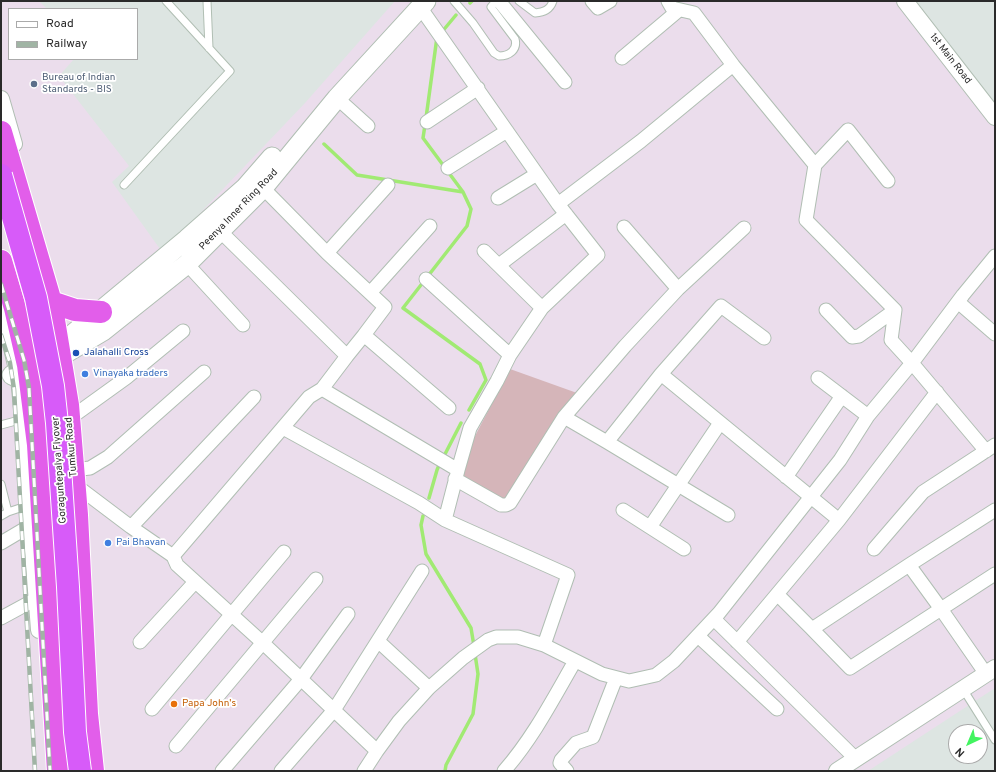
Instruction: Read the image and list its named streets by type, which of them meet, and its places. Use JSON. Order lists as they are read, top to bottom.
{
  "streets": {
    "highway": ["Tumkur Road", "Goraguntepalya Flyover"],
    "main road": ["Peenya Inner Ring Road"],
    "street": ["1st Main Road"]
  },
  "crossings": [
    ["Peenya Inner Ring Road", "Tumkur Road"]
  ],
  "places": [
    "Bureau of Indian Standards - BIS",
    "Jalahalli Cross",
    "Vinayaka traders",
    "Pai Bhavan",
    "Papa John's"
  ],
  "legend": ["Road", "Railway"],
  "north": "bottom left"
}
